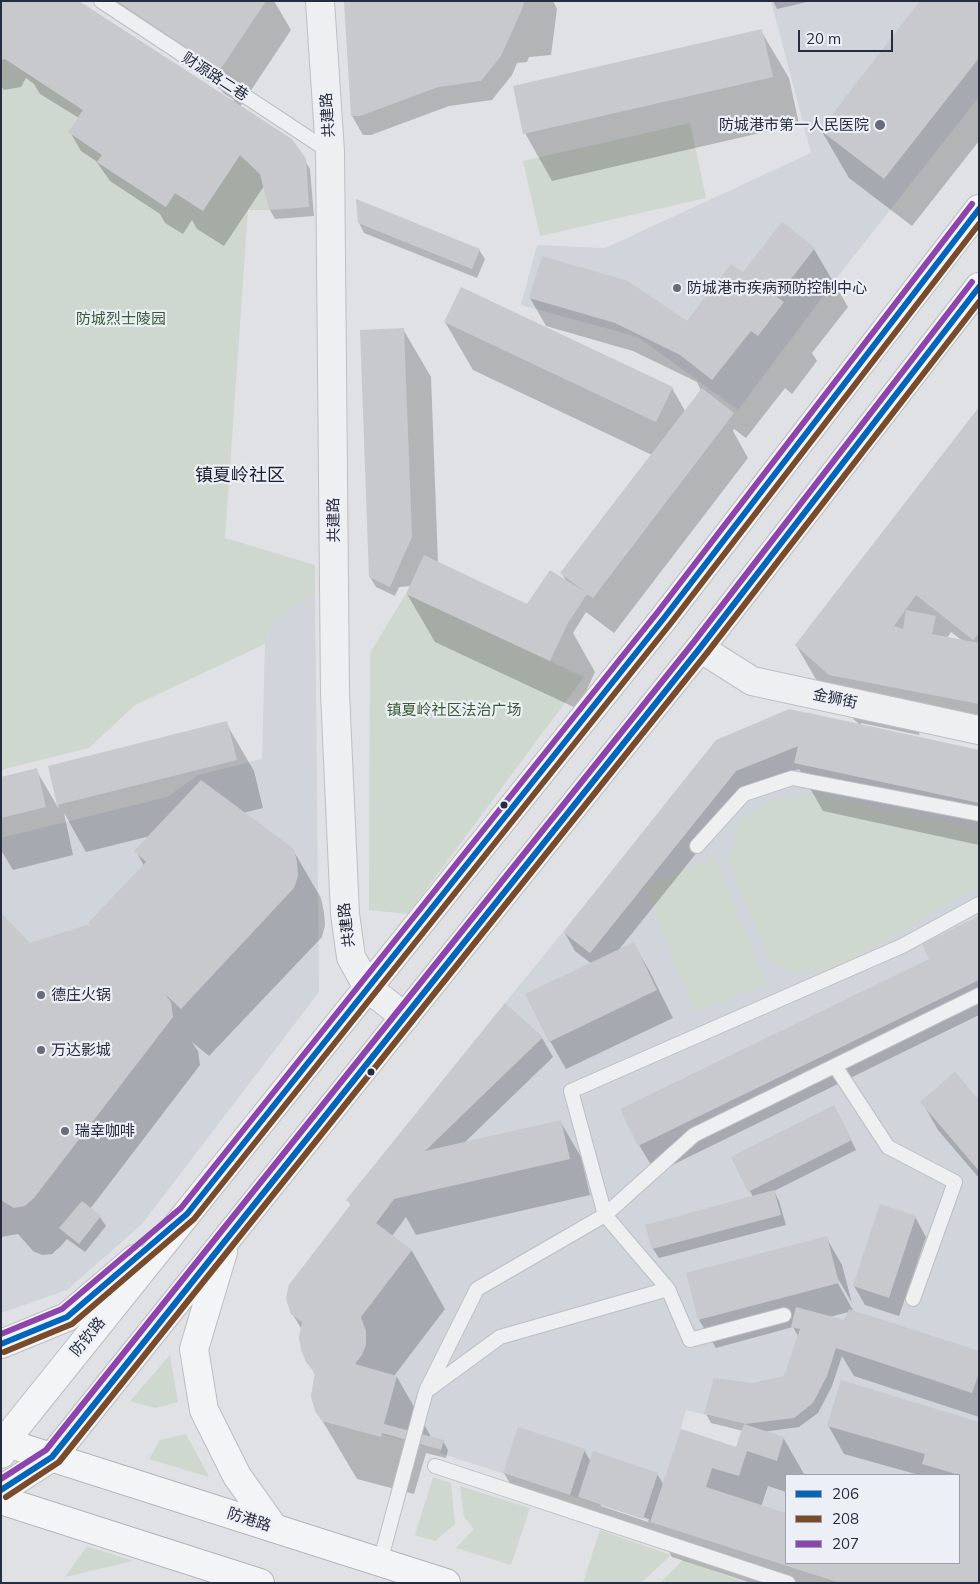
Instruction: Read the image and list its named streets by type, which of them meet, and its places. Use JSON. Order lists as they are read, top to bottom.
{
  "streets": {
    "main road": ["防钦路", "防港路"],
    "street": ["共建路", "金狮街"],
    "lane": ["财源路二巷"]
  },
  "crossings": [
    ["财源路二巷", "共建路"],
    ["共建路", "防钦路"],
    ["防钦路", "防港路"]
  ],
  "districts": ["镇夏岭社区"],
  "parks": ["防城烈士陵园", "镇夏岭社区法治广场"],
  "places": [
    "防城港市第一人民医院",
    "防城港市疾病预防控制中心",
    "德庄火锅",
    "万达影城",
    "瑞幸咖啡"
  ],
  "lines": ["transit line 207", "transit line 206", "transit line 208"],
  "legend": ["206", "208", "207"],
  "scale_bar": "20 m"
}
